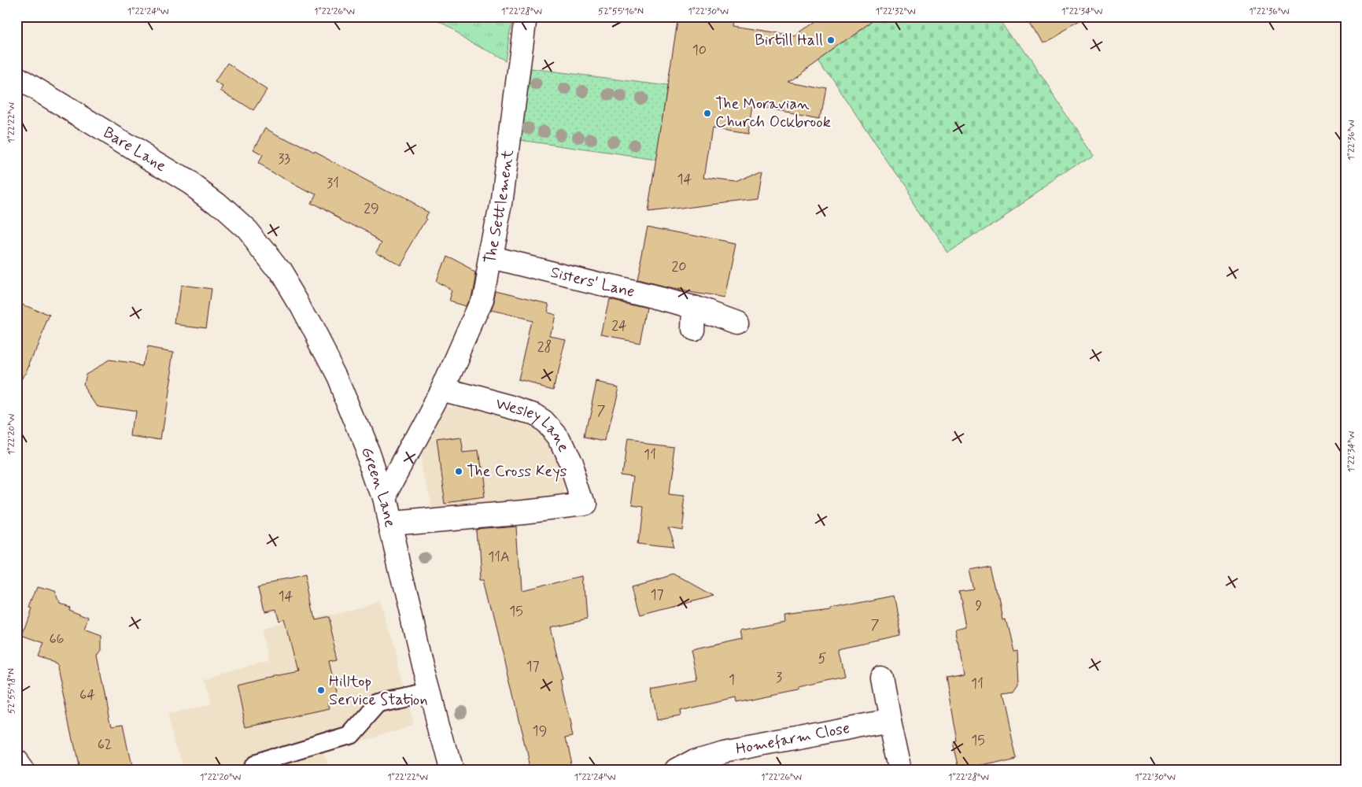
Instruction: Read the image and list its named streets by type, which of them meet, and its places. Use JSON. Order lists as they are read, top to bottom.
{
  "streets": {
    "street": [
      "Bare Lane",
      "The Settlement",
      "Sisters' Lane",
      "Wesley Lane",
      "Green Lane",
      "Homefarm Close"
    ]
  },
  "crossings": [
    ["Bare Lane", "Green Lane"],
    ["The Settlement", "Sisters' Lane"],
    ["The Settlement", "Wesley Lane"],
    ["Wesley Lane", "Green Lane"]
  ],
  "places": [
    "Birtill Hall",
    "The Moravian Church Ockbrook",
    "The Cross Keys",
    "Hilltop Service Station"
  ],
  "house_numbers": [
    "10",
    "33",
    "14",
    "31",
    "29",
    "20",
    "24",
    "28",
    "7",
    "11",
    "11A",
    "17",
    "14",
    "9",
    "15",
    "7",
    "66",
    "5",
    "17",
    "3",
    "1",
    "11",
    "64",
    "19",
    "15",
    "62"
  ],
  "coordinates": [
    "1°22'24\"W",
    "1°22'26\"W",
    "1°22'28\"W",
    "52°55'16\"N",
    "1°22'30\"W",
    "1°22'32\"W",
    "1°22'34\"W",
    "1°22'36\"W",
    "1°22'22\"W",
    "1°22'20\"W",
    "52°55'18\"N"
  ]
}
